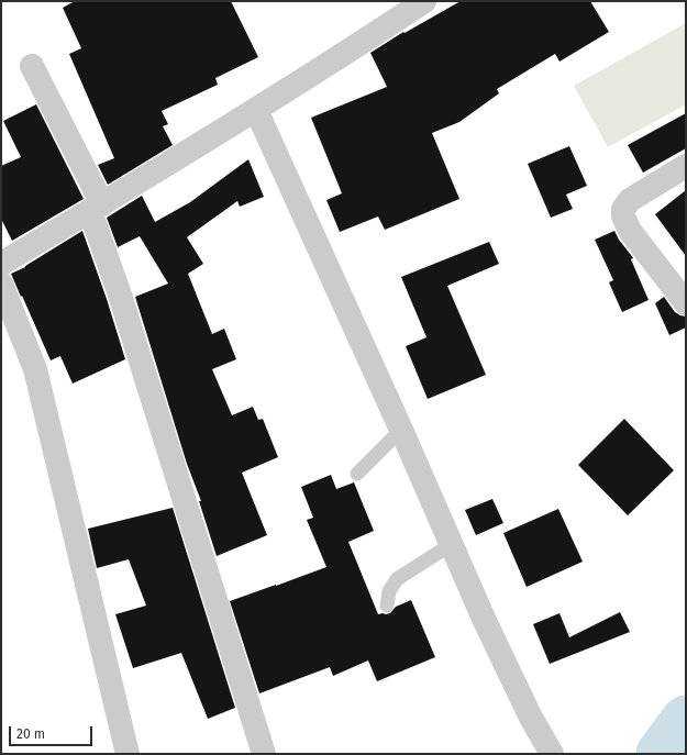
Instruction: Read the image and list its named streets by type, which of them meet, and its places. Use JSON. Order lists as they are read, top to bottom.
{
  "scale_bar": "20 m"
}
